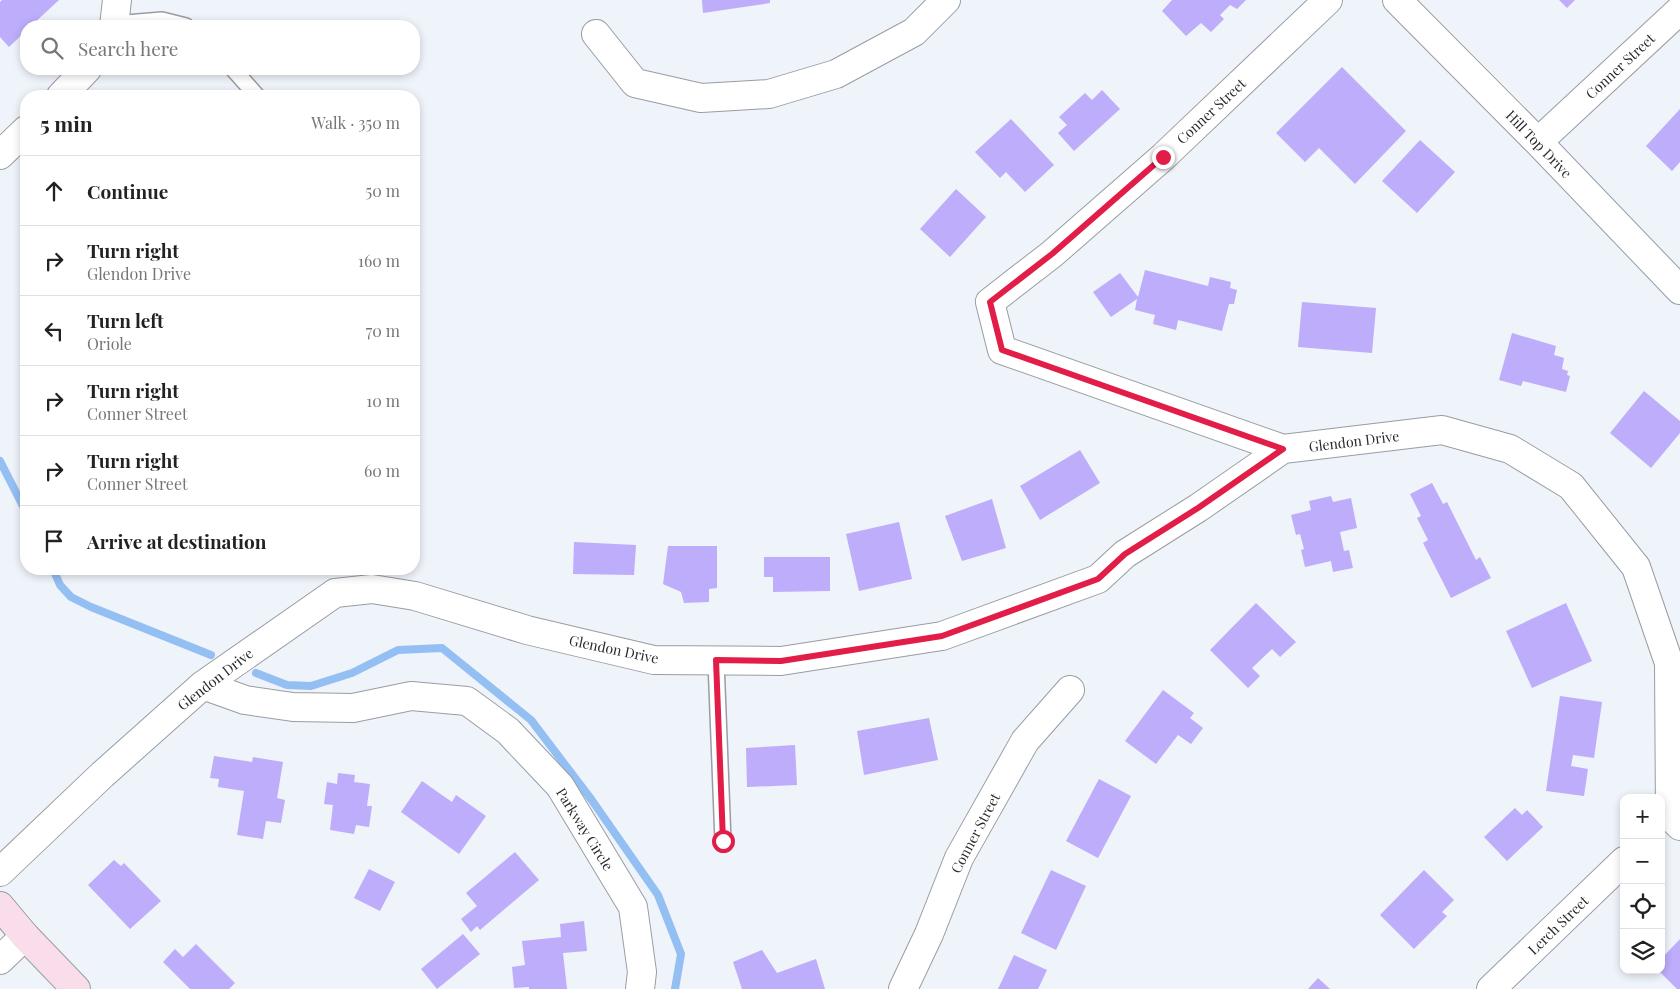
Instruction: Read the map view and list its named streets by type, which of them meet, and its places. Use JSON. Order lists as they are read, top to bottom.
{
  "streets": {
    "street": [
      "Conner Street",
      "Hill Top Drive",
      "Glendon Drive",
      "Parkway Circle",
      "Lerch Street"
    ]
  },
  "crossings": [
    ["Conner Street", "Hill Top Drive"],
    ["Conner Street", "Glendon Drive"],
    ["Glendon Drive", "Parkway Circle"]
  ],
  "page": {
    "search": "Search here",
    "heading": ["5 min", "Walk · 350 m"],
    "list": [
      ["Continue", "50 m"],
      ["Turn right", "Glendon Drive", "160 m"],
      ["Turn left", "Oriole", "70 m"],
      ["Turn right", "Conner Street", "10 m"],
      ["Turn right", "Conner Street", "60 m"],
      "Arrive at destination"
    ],
    "map_buttons": ["+", "−"]
  }
}
